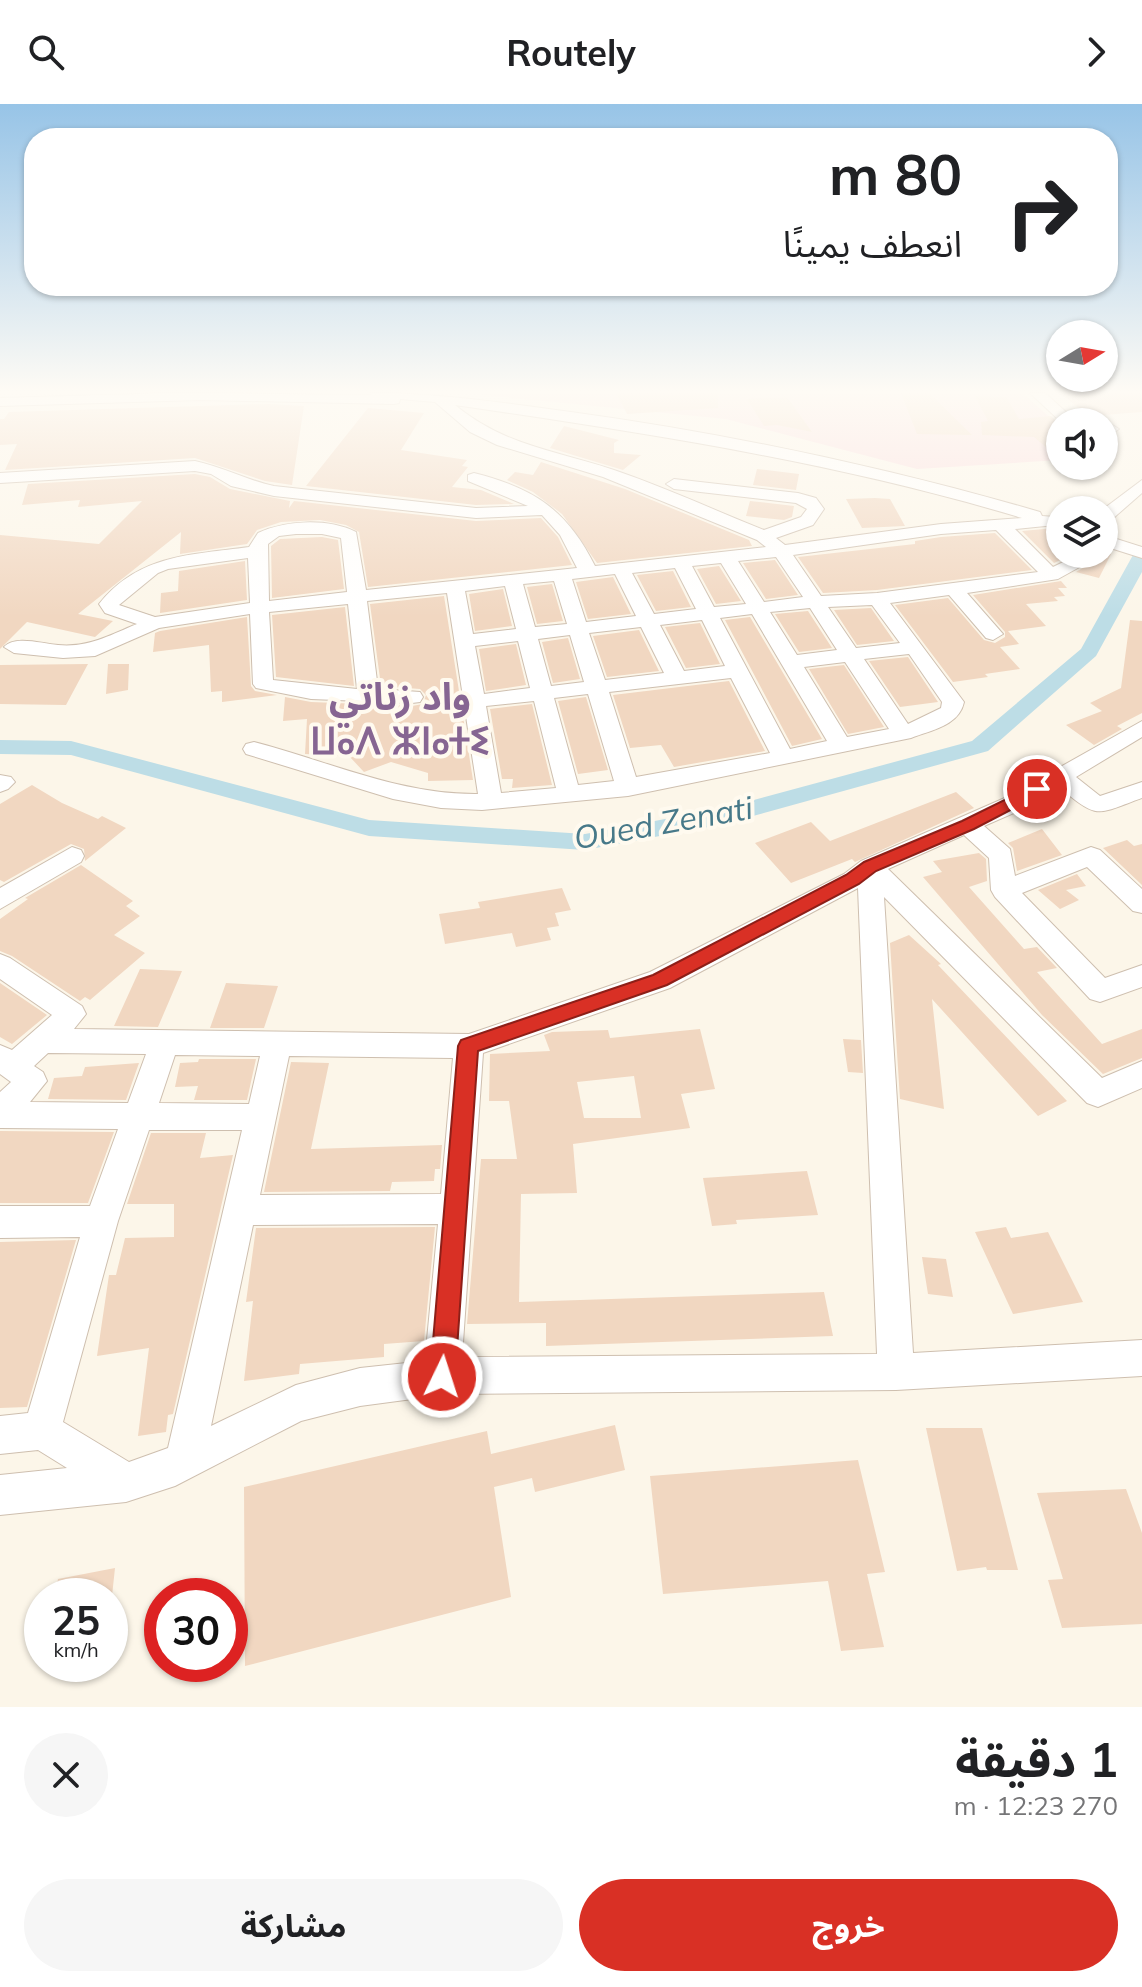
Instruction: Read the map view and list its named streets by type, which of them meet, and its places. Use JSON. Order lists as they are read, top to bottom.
{
  "districts": ["واد زناتي ⵡⴰⴷ ⵣⵏⴰⵜⵉ"],
  "water": ["Oued Zenati"],
  "north": "right",
  "page": {
    "header": "Routely",
    "turn": ["80 m", "انعطف يمينًا"],
    "speed": "25 km/h",
    "limit": "30",
    "heading": ["1 دقيقة", "270 m · 12:23"],
    "buttons": ["خروج", "مشاركة"]
  }
}
